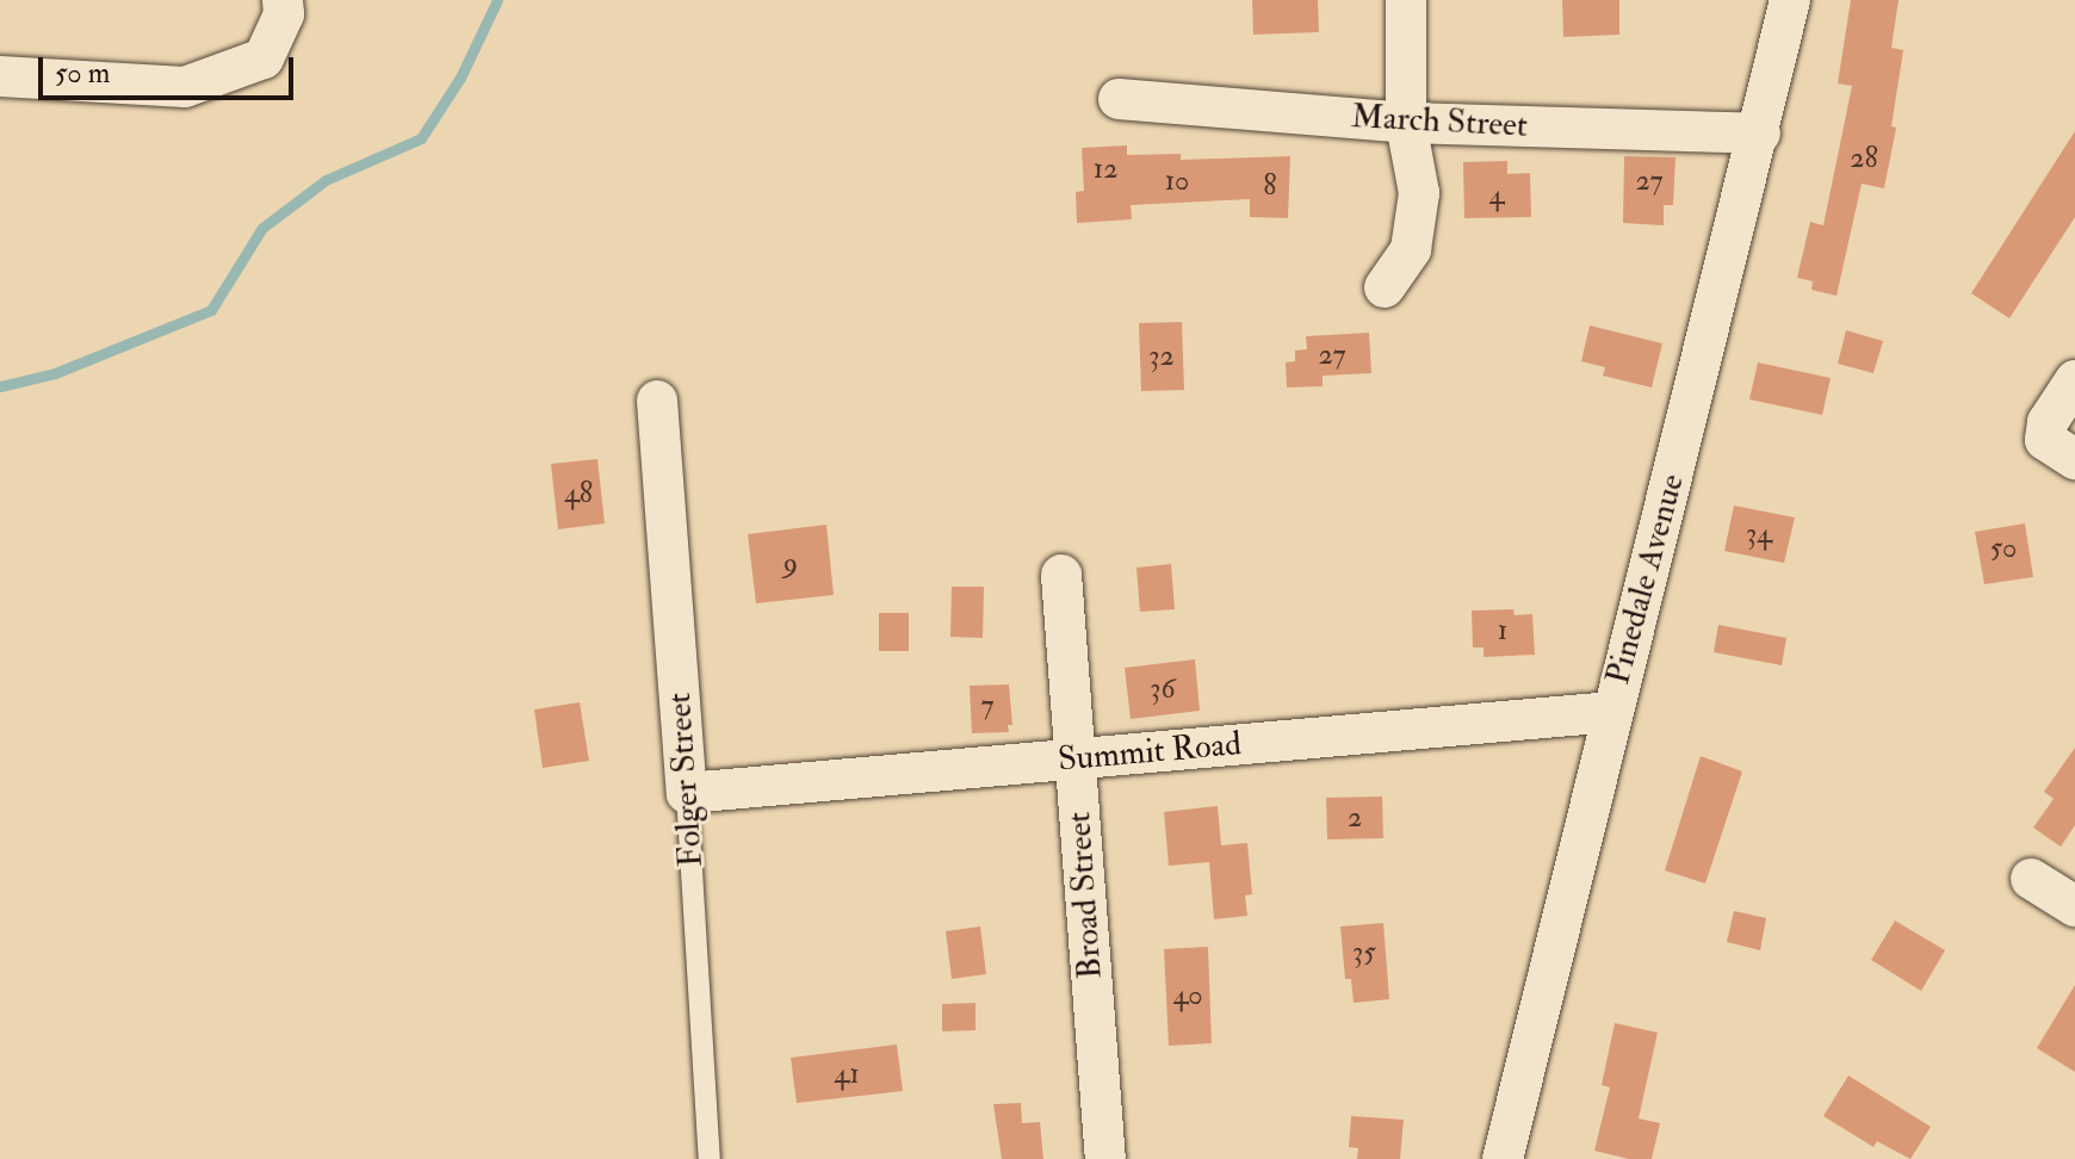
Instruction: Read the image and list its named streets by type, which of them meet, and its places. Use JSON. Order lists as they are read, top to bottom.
{
  "streets": {
    "street": [
      "March Street",
      "Pinedale Avenue",
      "Summit Road",
      "Folger Street",
      "Broad Street"
    ]
  },
  "crossings": [
    ["March Street", "Pinedale Avenue"],
    ["Pinedale Avenue", "Summit Road"],
    ["Summit Road", "Folger Street"],
    ["Summit Road", "Broad Street"]
  ],
  "house_numbers": [
    "28",
    "12",
    "10",
    "27",
    "8",
    "4",
    "27",
    "32",
    "48",
    "34",
    "50",
    "9",
    "1",
    "36",
    "7",
    "2",
    "35",
    "40",
    "41"
  ],
  "scale_bar": "50 m"
}
